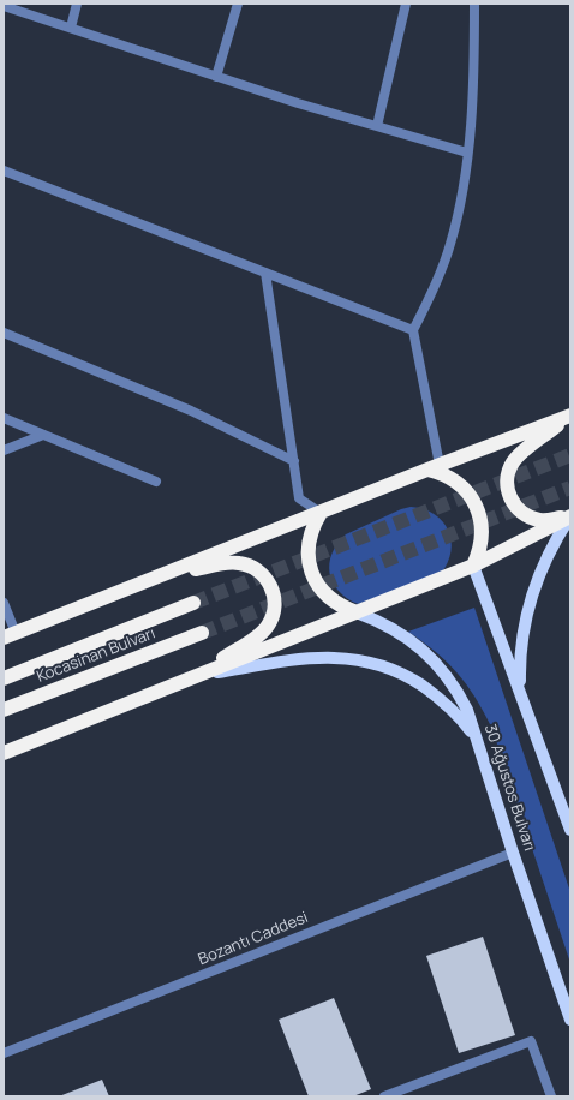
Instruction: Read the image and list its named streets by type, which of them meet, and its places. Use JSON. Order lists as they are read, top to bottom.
{
  "streets": {
    "highway": ["Kocasinan Bulvarı"],
    "main road": ["30 Ağustos Bulvarı"],
    "street": ["Bozantı Caddesi"]
  },
  "crossings": [
    ["30 Ağustos Bulvarı", "Bozantı Caddesi"]
  ]
}
